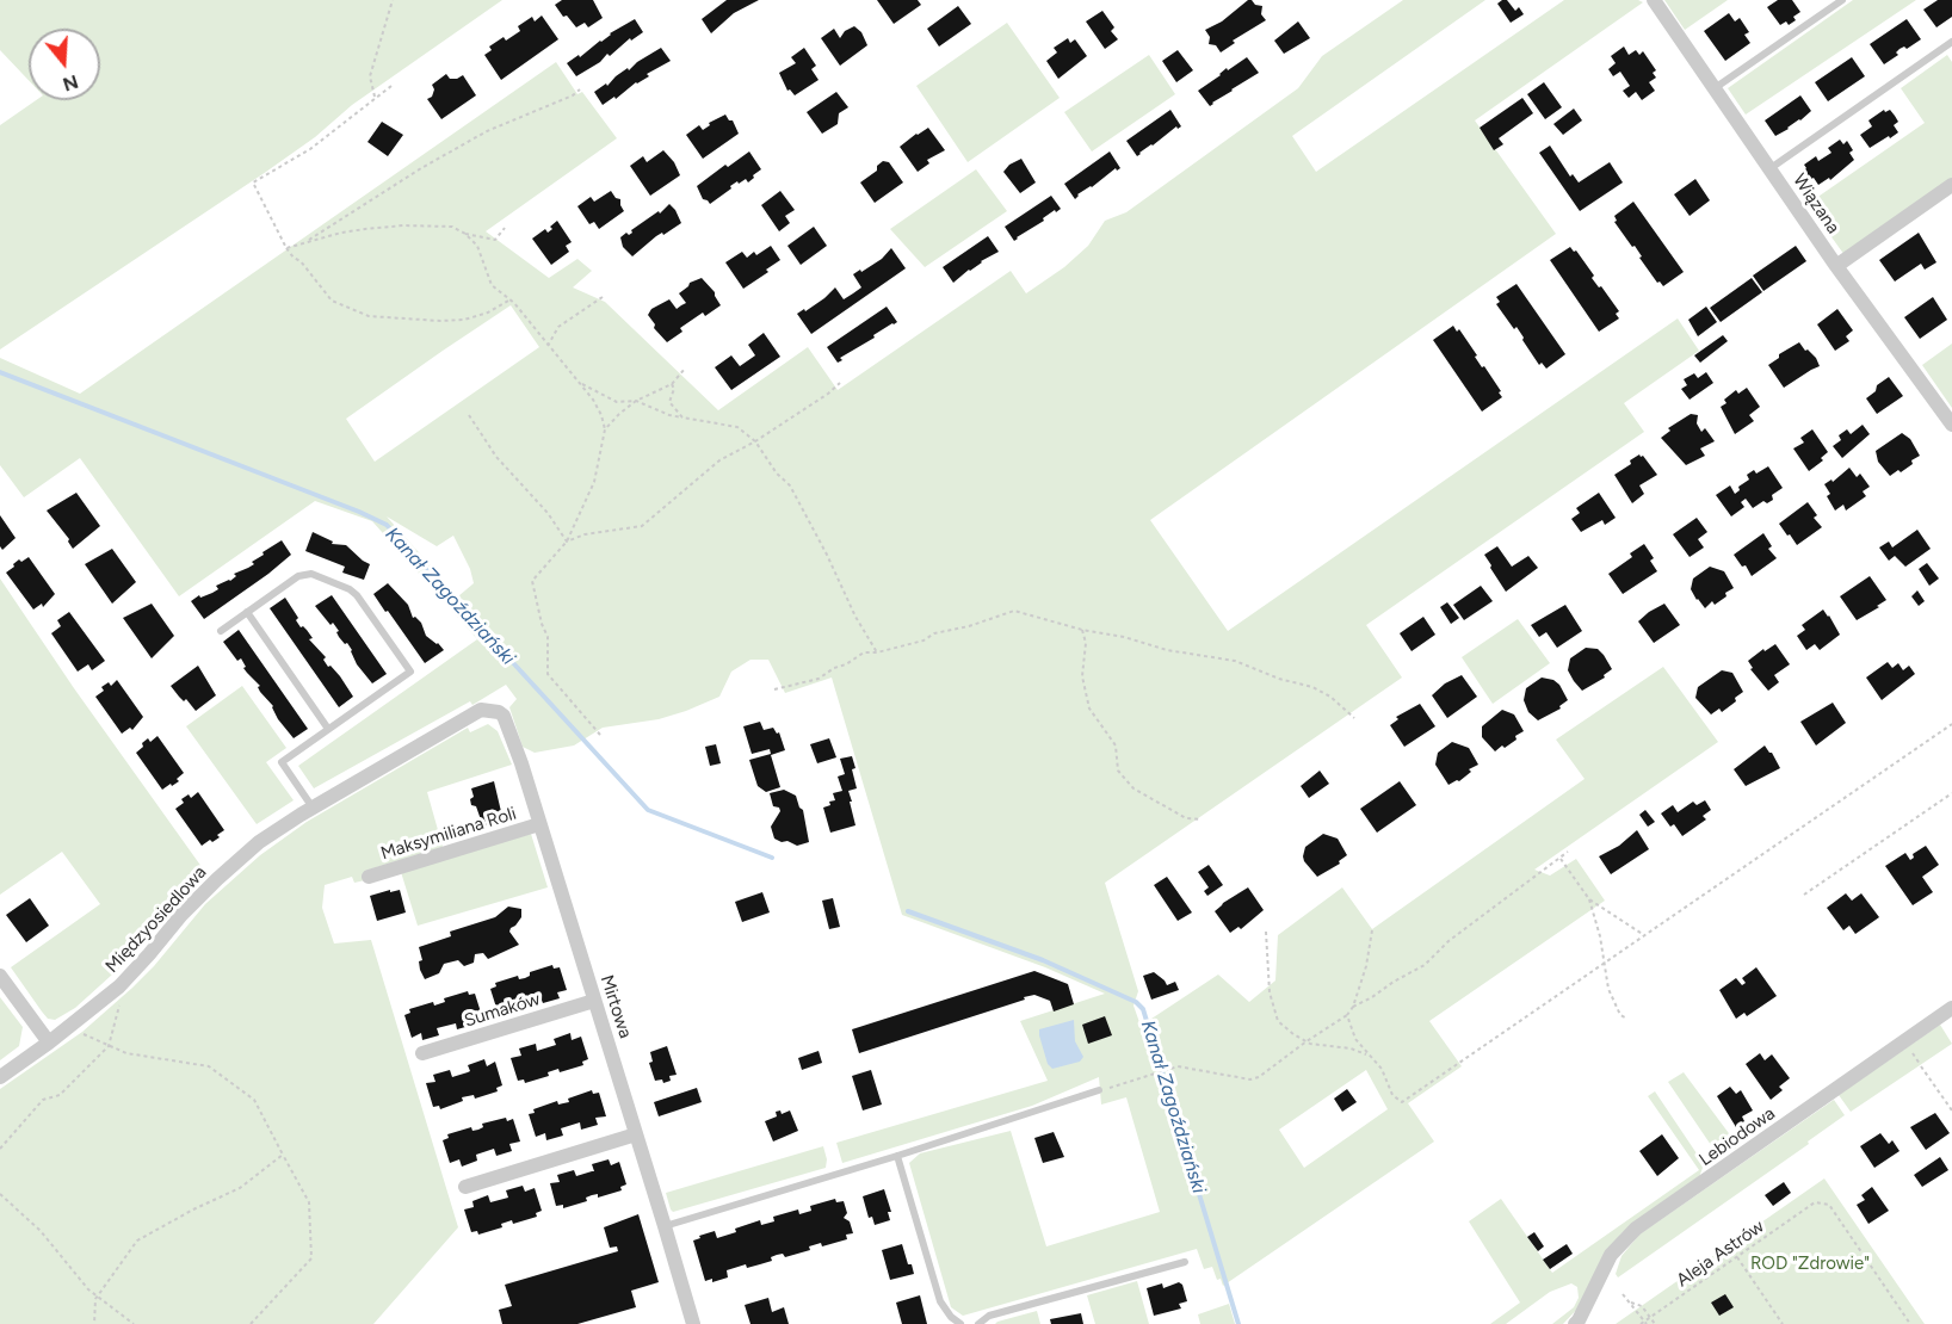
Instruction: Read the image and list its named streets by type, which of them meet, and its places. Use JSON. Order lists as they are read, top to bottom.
{
  "streets": {
    "street": [
      "Wiązana",
      "Maksymiliana Roli",
      "Międzyosiedlowa",
      "Mirtowa",
      "Sumaków",
      "Lebiodowa"
    ],
    "path": ["Aleja Astrów"]
  },
  "crossings": [
    ["Maksymiliana Roli", "Mirtowa"],
    ["Międzyosiedlowa", "Mirtowa"],
    ["Mirtowa", "Sumaków"]
  ],
  "water": ["Kanał Zagoździański"],
  "parks": ["ROD \"Zdrowie\""],
  "north": "bottom"
}
